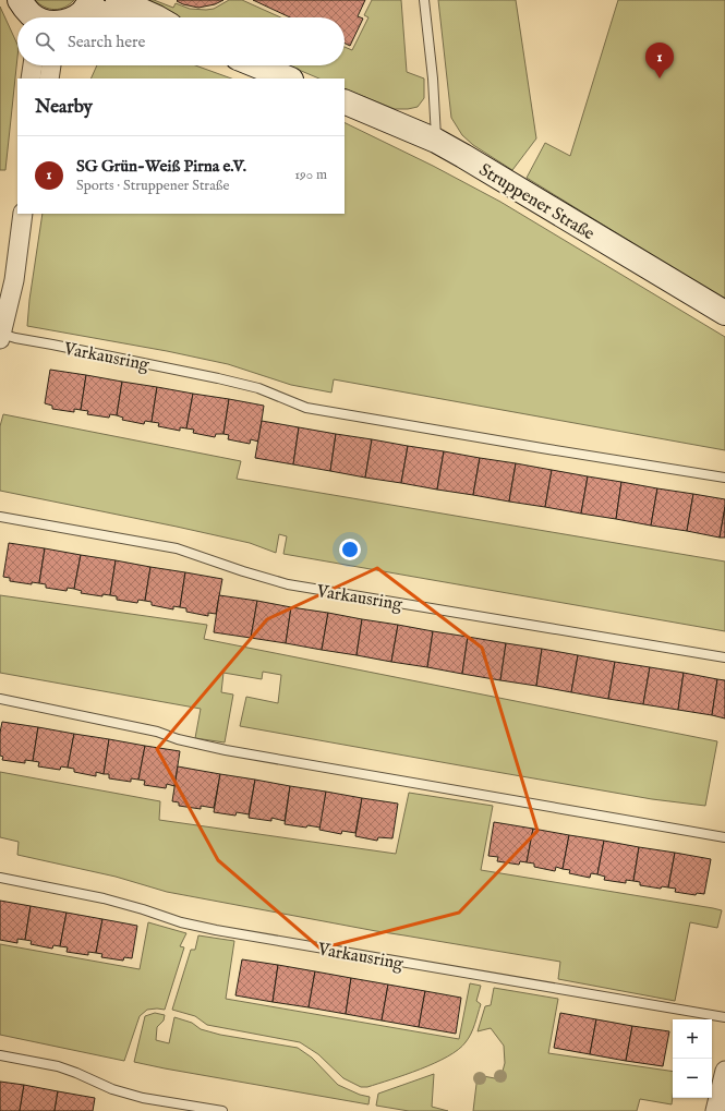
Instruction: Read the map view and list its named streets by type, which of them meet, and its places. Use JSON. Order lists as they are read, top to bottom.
{
  "streets": {
    "main road": ["Struppener Straße"],
    "street": ["Varkausring"]
  },
  "page": {
    "search": "Search here",
    "pins": "1",
    "heading": "Nearby",
    "list": [
      {
        "mark": "1",
        "name": "SG Grün-Weiß Pirna e.V.",
        "note": "Sports · Struppener Straße",
        "value": "190 m"
      }
    ],
    "map_buttons": ["+", "−"]
  }
}
